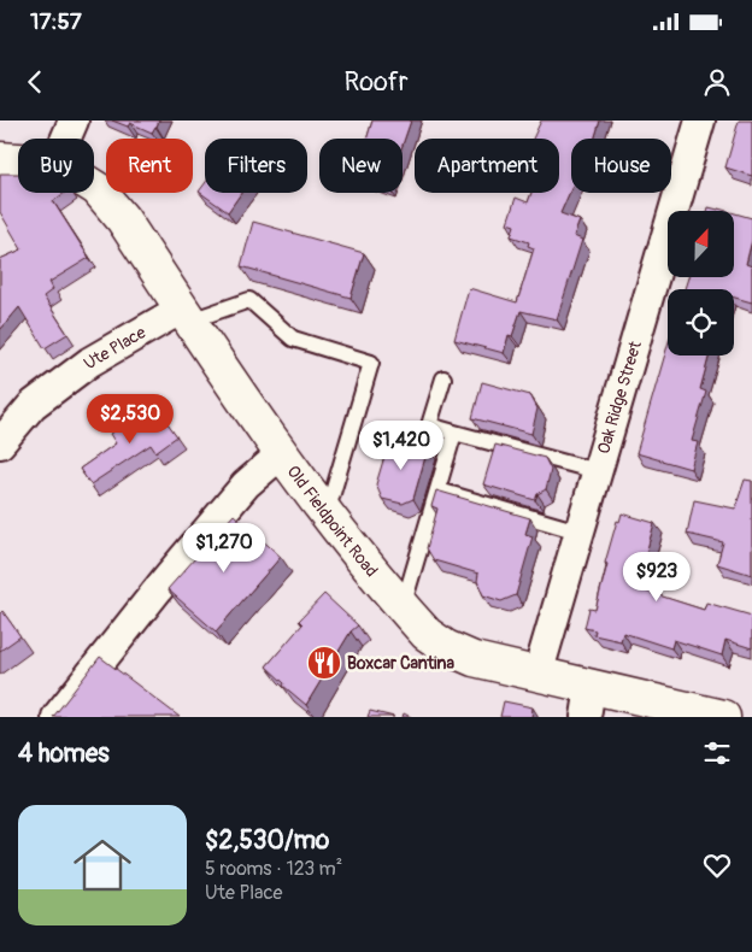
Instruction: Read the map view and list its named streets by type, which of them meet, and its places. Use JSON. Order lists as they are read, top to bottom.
{
  "streets": {
    "main road": ["Old Fieldpoint Road"],
    "street": ["Ute Place", "Oak Ridge Street"]
  },
  "crossings": [
    ["Ute Place", "Old Fieldpoint Road"],
    ["Oak Ridge Street", "Old Fieldpoint Road"]
  ],
  "places": {
    "restaurant": ["Boxcar Cantina"]
  },
  "north": "top",
  "page": {
    "status": "17:57",
    "header": "Roofr",
    "chip": [
      "Buy",
      "Rent",
      "Filters",
      "New",
      "Apartment",
      "House"
    ],
    "price": [
      "$2,530",
      "$1,420",
      "$1,270",
      "$923"
    ],
    "heading": "4 homes",
    "list": [
      {
        "name": "$2,530/mo",
        "note": "5 rooms · 123 m² · Ute Place"
      }
    ]
  }
}
